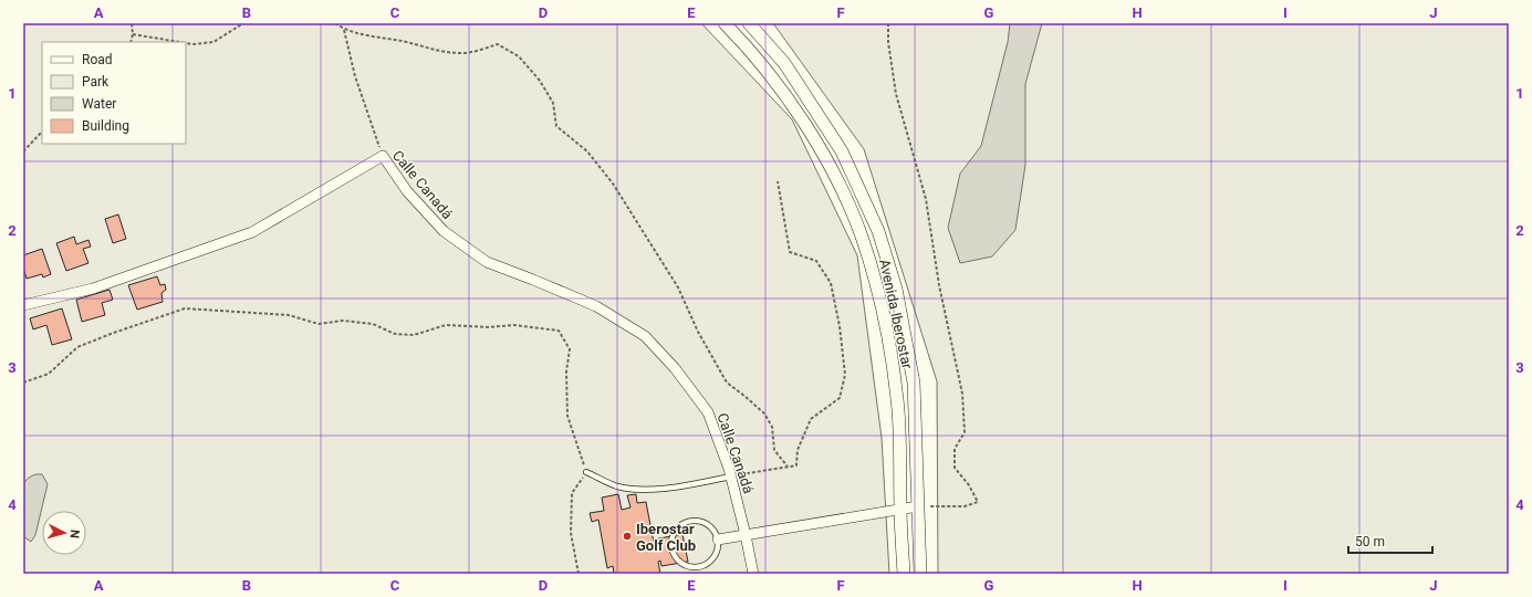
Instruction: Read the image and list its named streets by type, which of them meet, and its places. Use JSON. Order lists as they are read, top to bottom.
{
  "streets": {
    "street": ["Calle Canadá", "Avenida Iberostar"]
  },
  "places": ["Iberostar Golf Club"],
  "legend": [
    "Road",
    "Park",
    "Water",
    "Building"
  ],
  "scale_bar": "50 m",
  "north": "right",
  "grid": {
    "columns": [
      "A",
      "B",
      "C",
      "D",
      "E",
      "F",
      "G",
      "H",
      "I",
      "J"
    ],
    "rows": [
      "1",
      "2",
      "3",
      "4"
    ]
  }
}
